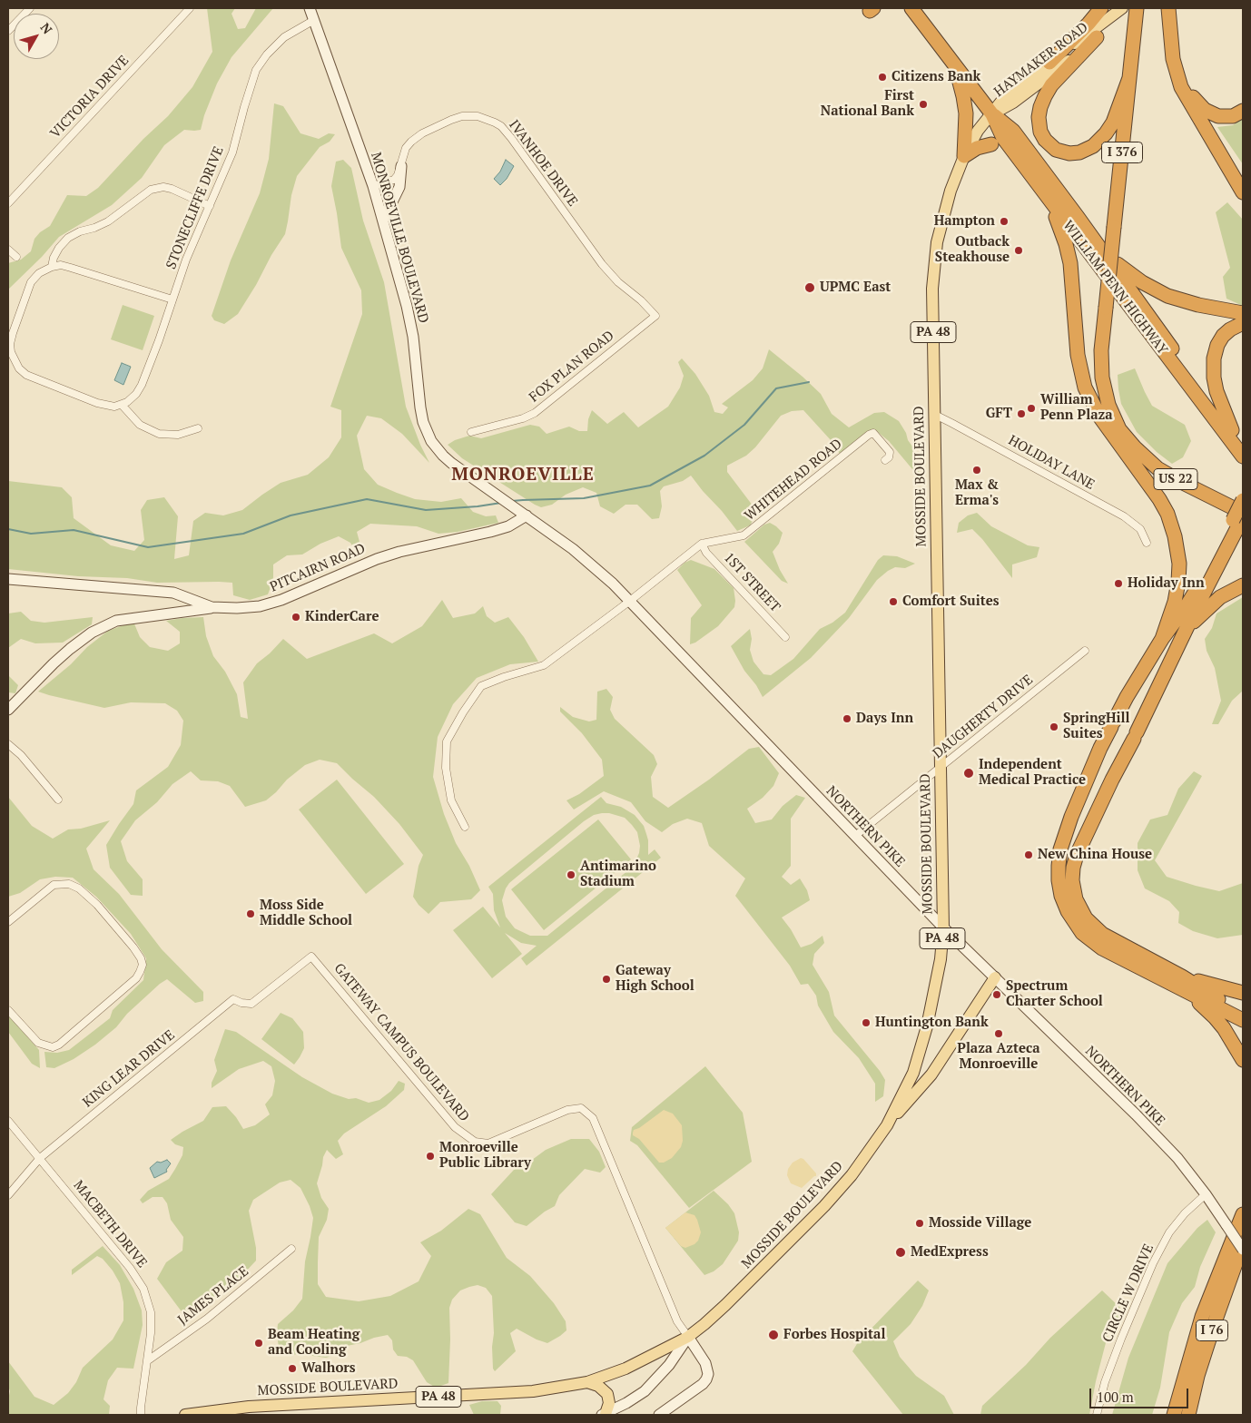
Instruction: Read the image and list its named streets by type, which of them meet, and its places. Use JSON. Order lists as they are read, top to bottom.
{
  "streets": {
    "highway": [
      "I 376",
      "WILLIAM PENN HIGHWAY",
      "US 22",
      "I 76"
    ],
    "main road": [
      "HAYMAKER ROAD",
      "MONROEVILLE BOULEVARD",
      "PA 48",
      "MOSSIDE BOULEVARD",
      "PITCAIRN ROAD",
      "NORTHERN PIKE"
    ],
    "street": [
      "VICTORIA DRIVE",
      "IVANHOE DRIVE",
      "STONECLIFFE DRIVE",
      "FOX PLAN ROAD",
      "HOLIDAY LANE",
      "WHITEHEAD ROAD",
      "1ST STREET",
      "DAUGHERTY DRIVE",
      "GATEWAY CAMPUS BOULEVARD",
      "KING LEAR DRIVE",
      "MACBETH DRIVE",
      "CIRCLE W DRIVE",
      "JAMES PLACE"
    ]
  },
  "crossings": [
    ["HAYMAKER ROAD", "I 376"],
    ["HAYMAKER ROAD", "WILLIAM PENN HIGHWAY"],
    ["HAYMAKER ROAD", "MOSSIDE BOULEVARD"],
    ["I 376", "US 22"],
    ["IVANHOE DRIVE", "MONROEVILLE BOULEVARD"],
    ["IVANHOE DRIVE", "FOX PLAN ROAD"],
    ["STONECLIFFE DRIVE", "MONROEVILLE BOULEVARD"],
    ["MONROEVILLE BOULEVARD", "PITCAIRN ROAD"],
    ["MONROEVILLE BOULEVARD", "NORTHERN PIKE"],
    ["WILLIAM PENN HIGHWAY", "MOSSIDE BOULEVARD"],
    ["HOLIDAY LANE", "MOSSIDE BOULEVARD"],
    ["MOSSIDE BOULEVARD", "DAUGHERTY DRIVE"],
    ["MOSSIDE BOULEVARD", "NORTHERN PIKE"],
    ["MOSSIDE BOULEVARD", "GATEWAY CAMPUS BOULEVARD"],
    ["WHITEHEAD ROAD", "1ST STREET"],
    ["WHITEHEAD ROAD", "NORTHERN PIKE"],
    ["PITCAIRN ROAD", "NORTHERN PIKE"],
    ["DAUGHERTY DRIVE", "NORTHERN PIKE"],
    ["NORTHERN PIKE", "CIRCLE W DRIVE"],
    ["NORTHERN PIKE", "I 76"],
    ["GATEWAY CAMPUS BOULEVARD", "KING LEAR DRIVE"],
    ["KING LEAR DRIVE", "MACBETH DRIVE"],
    ["MACBETH DRIVE", "JAMES PLACE"]
  ],
  "districts": ["MONROEVILLE"],
  "places": [
    "Citizens Bank",
    "First National Bank",
    "Hampton",
    "Outback Steakhouse",
    "UPMC East",
    "William Penn Plaza",
    "GFT",
    "Max & Erma's",
    "Holiday Inn",
    "Comfort Suites",
    "KinderCare",
    "Days Inn",
    "SpringHill Suites",
    "Independent Medical Practice",
    "New China House",
    "Antimarino Stadium",
    "Moss Side Middle School",
    "Gateway High School",
    "Spectrum Charter School",
    "Huntington Bank",
    "Plaza Azteca Monroeville",
    "Monroeville Public Library",
    "Mosside Village",
    "MedExpress",
    "Forbes Hospital",
    "Beam Heating and Cooling",
    "Walhors"
  ],
  "scale_bar": "100 m",
  "north": "top right"
}
